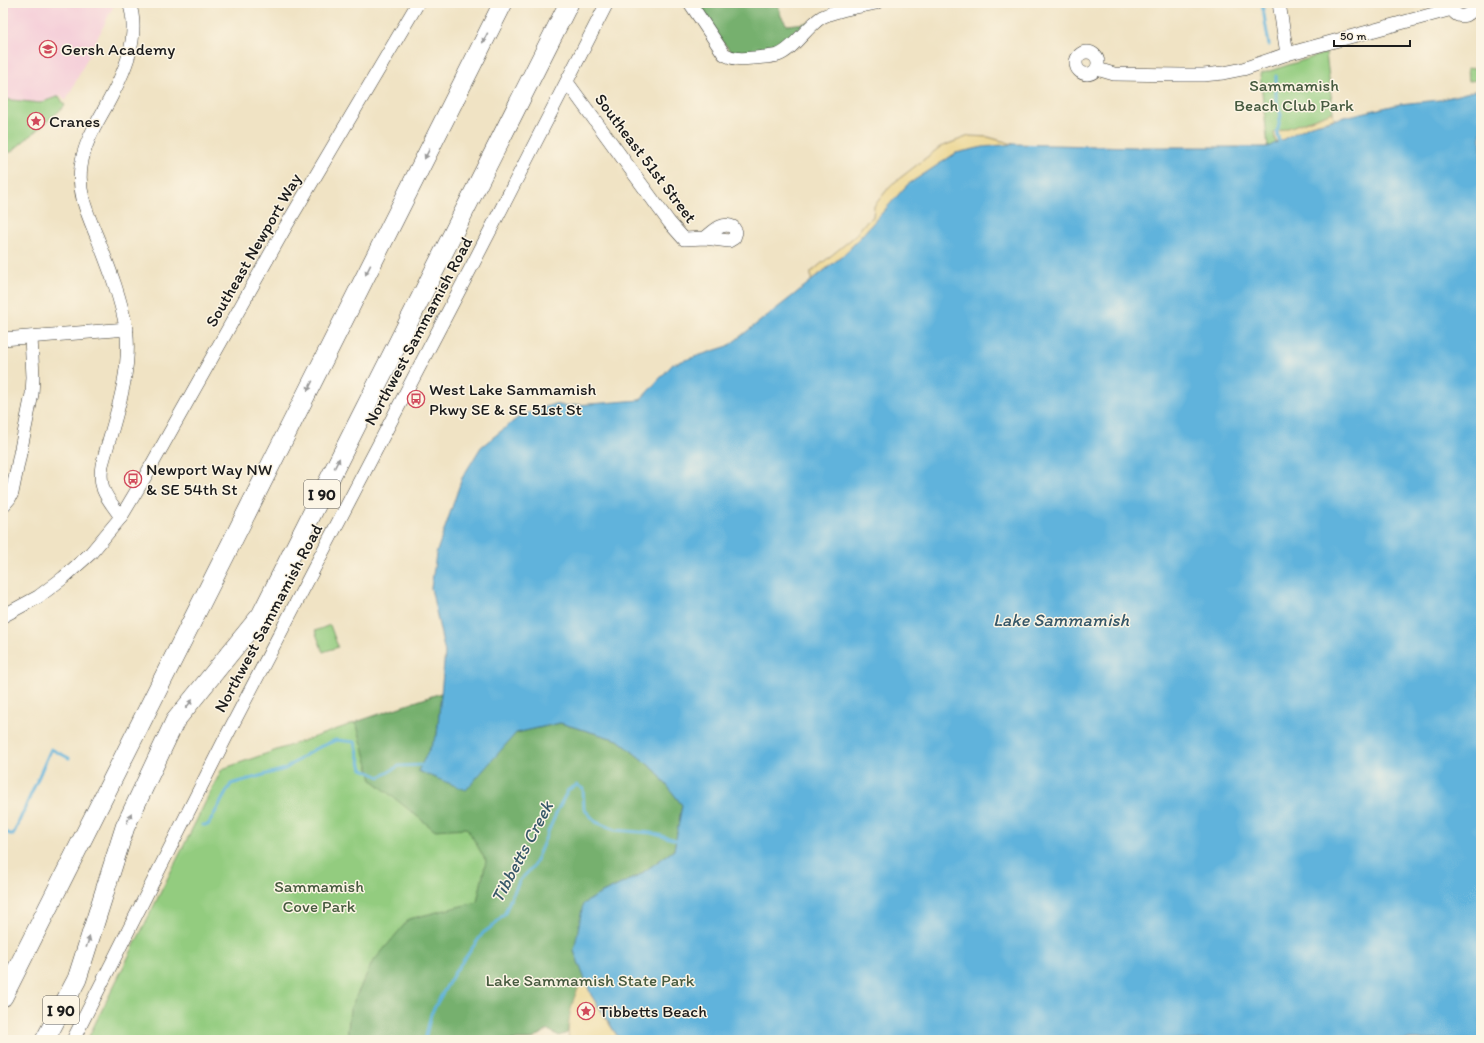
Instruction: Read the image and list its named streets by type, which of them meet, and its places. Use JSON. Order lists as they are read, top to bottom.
{
  "streets": {
    "highway": ["I 90"],
    "street": ["Southeast 51st Street", "Southeast Newport Way", "Northwest Sammamish Road"]
  },
  "crossings": [
    ["Southeast 51st Street", "Northwest Sammamish Road"]
  ],
  "water": ["Lake Sammamish", "Tibbetts Creek"],
  "parks": ["Sammamish Beach Club Park", "Sammamish Cove Park", "Lake Sammamish State Park"],
  "places": {
    "school or university": ["Gersh Academy"],
    "place": ["Cranes", "Tibbetts Beach"],
    "bus stop": ["West Lake Sammamish Pkwy SE & SE 51st St", "Newport Way NW & SE 54th St"]
  },
  "scale_bar": "50 m"
}
